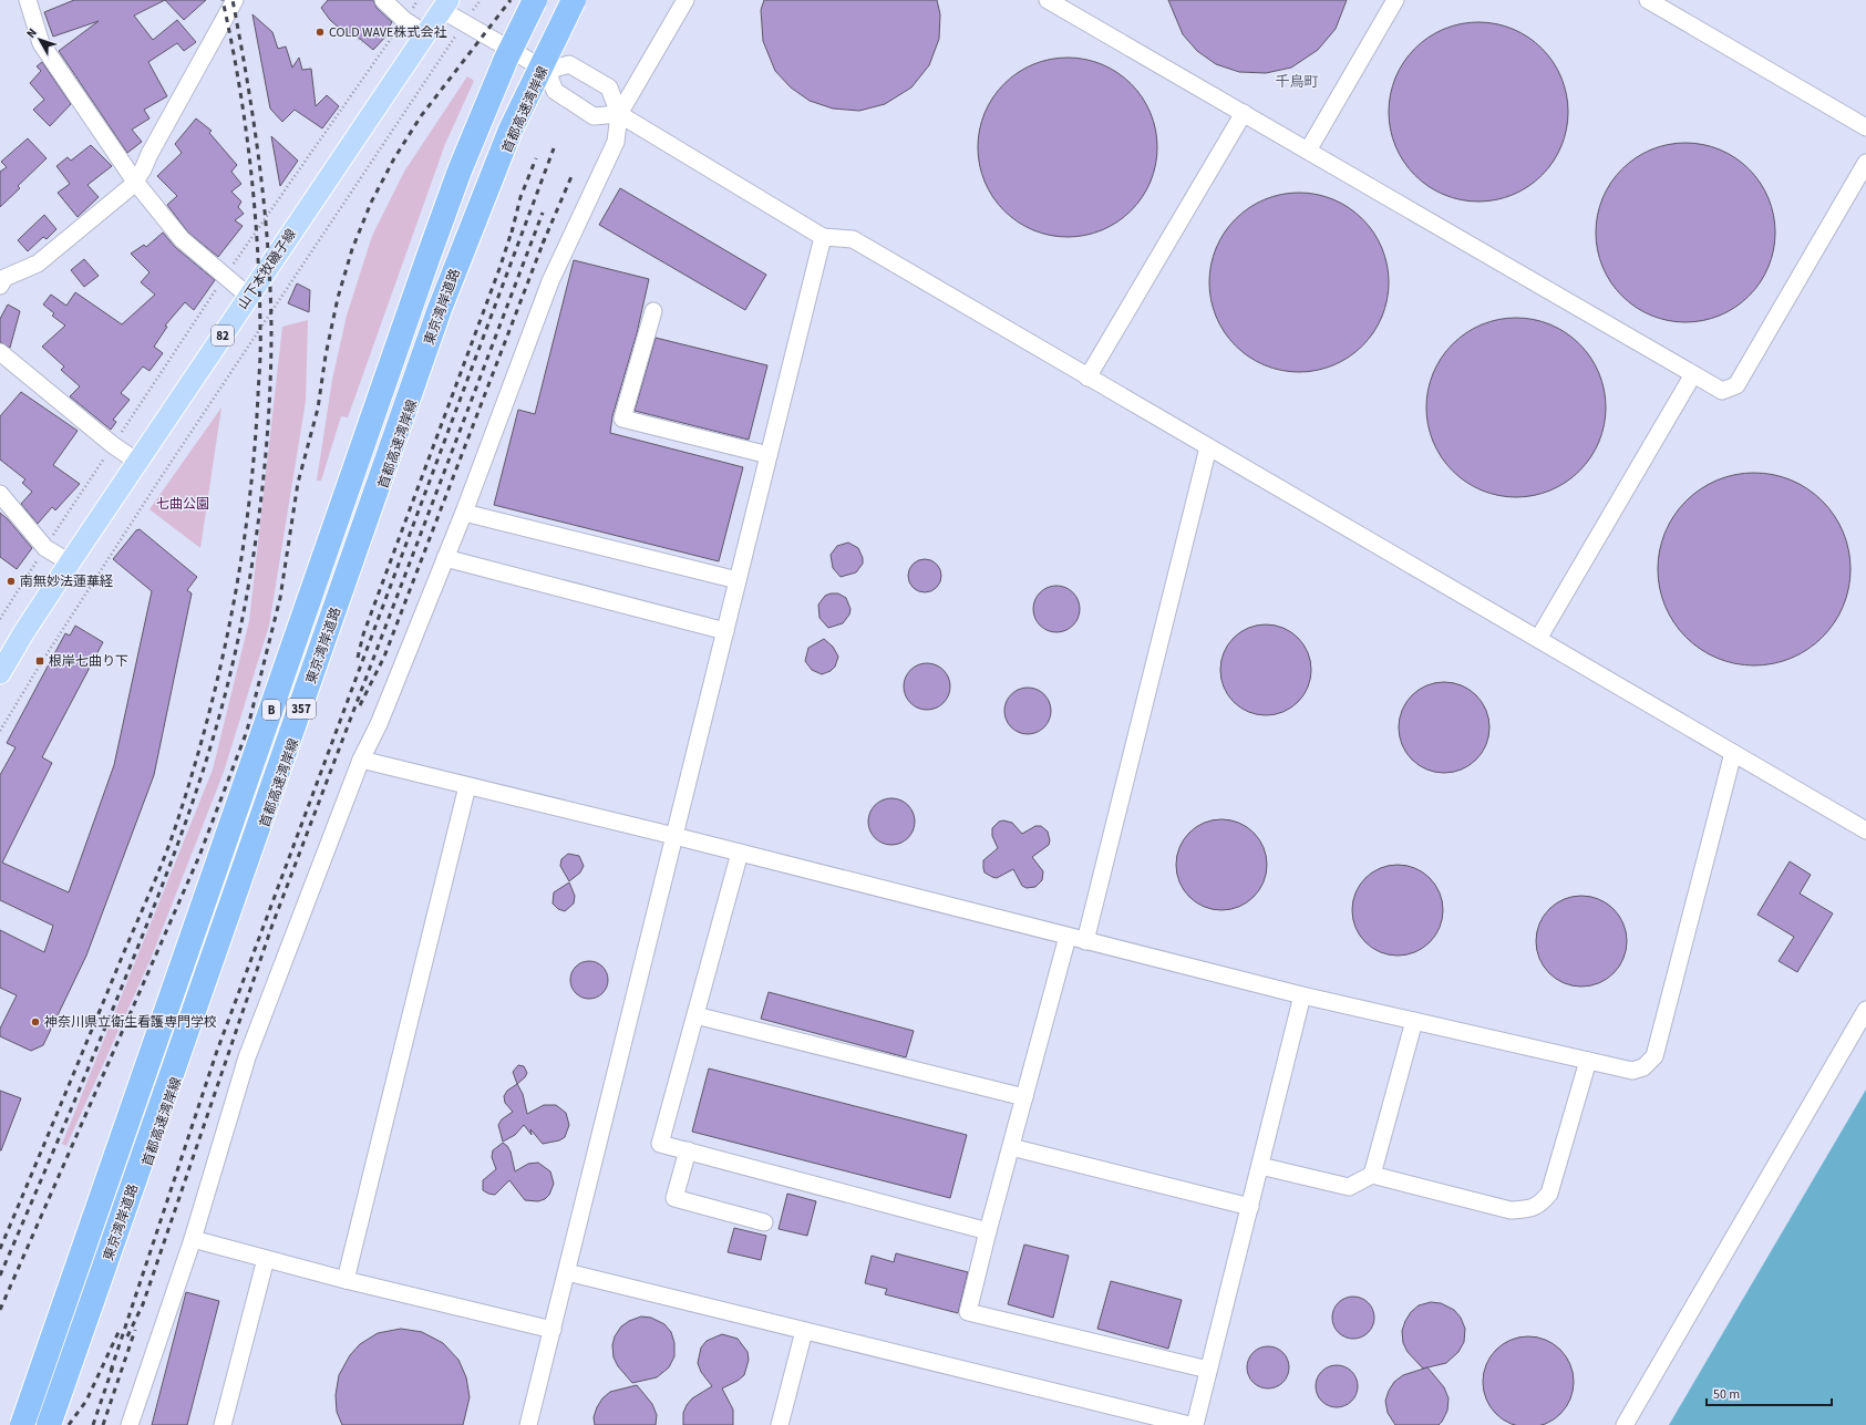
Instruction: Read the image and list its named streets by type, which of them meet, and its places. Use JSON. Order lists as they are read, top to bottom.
{
  "streets": {
    "highway": [
      "首都高速湾岸線",
      "東京湾岸道路",
      "357",
      "B"
    ],
    "main road": ["山下本牧磯子線", "82"]
  },
  "districts": ["千鳥町"],
  "parks": ["七曲公園"],
  "places": {
    "other": ["COLD WAVE株式会社", "南無妙法蓮華経", "神奈川県立衛生看護専門学校"],
    "transit": ["根岸七曲り下"]
  },
  "scale_bar": "50 m",
  "north": "top left"
}
